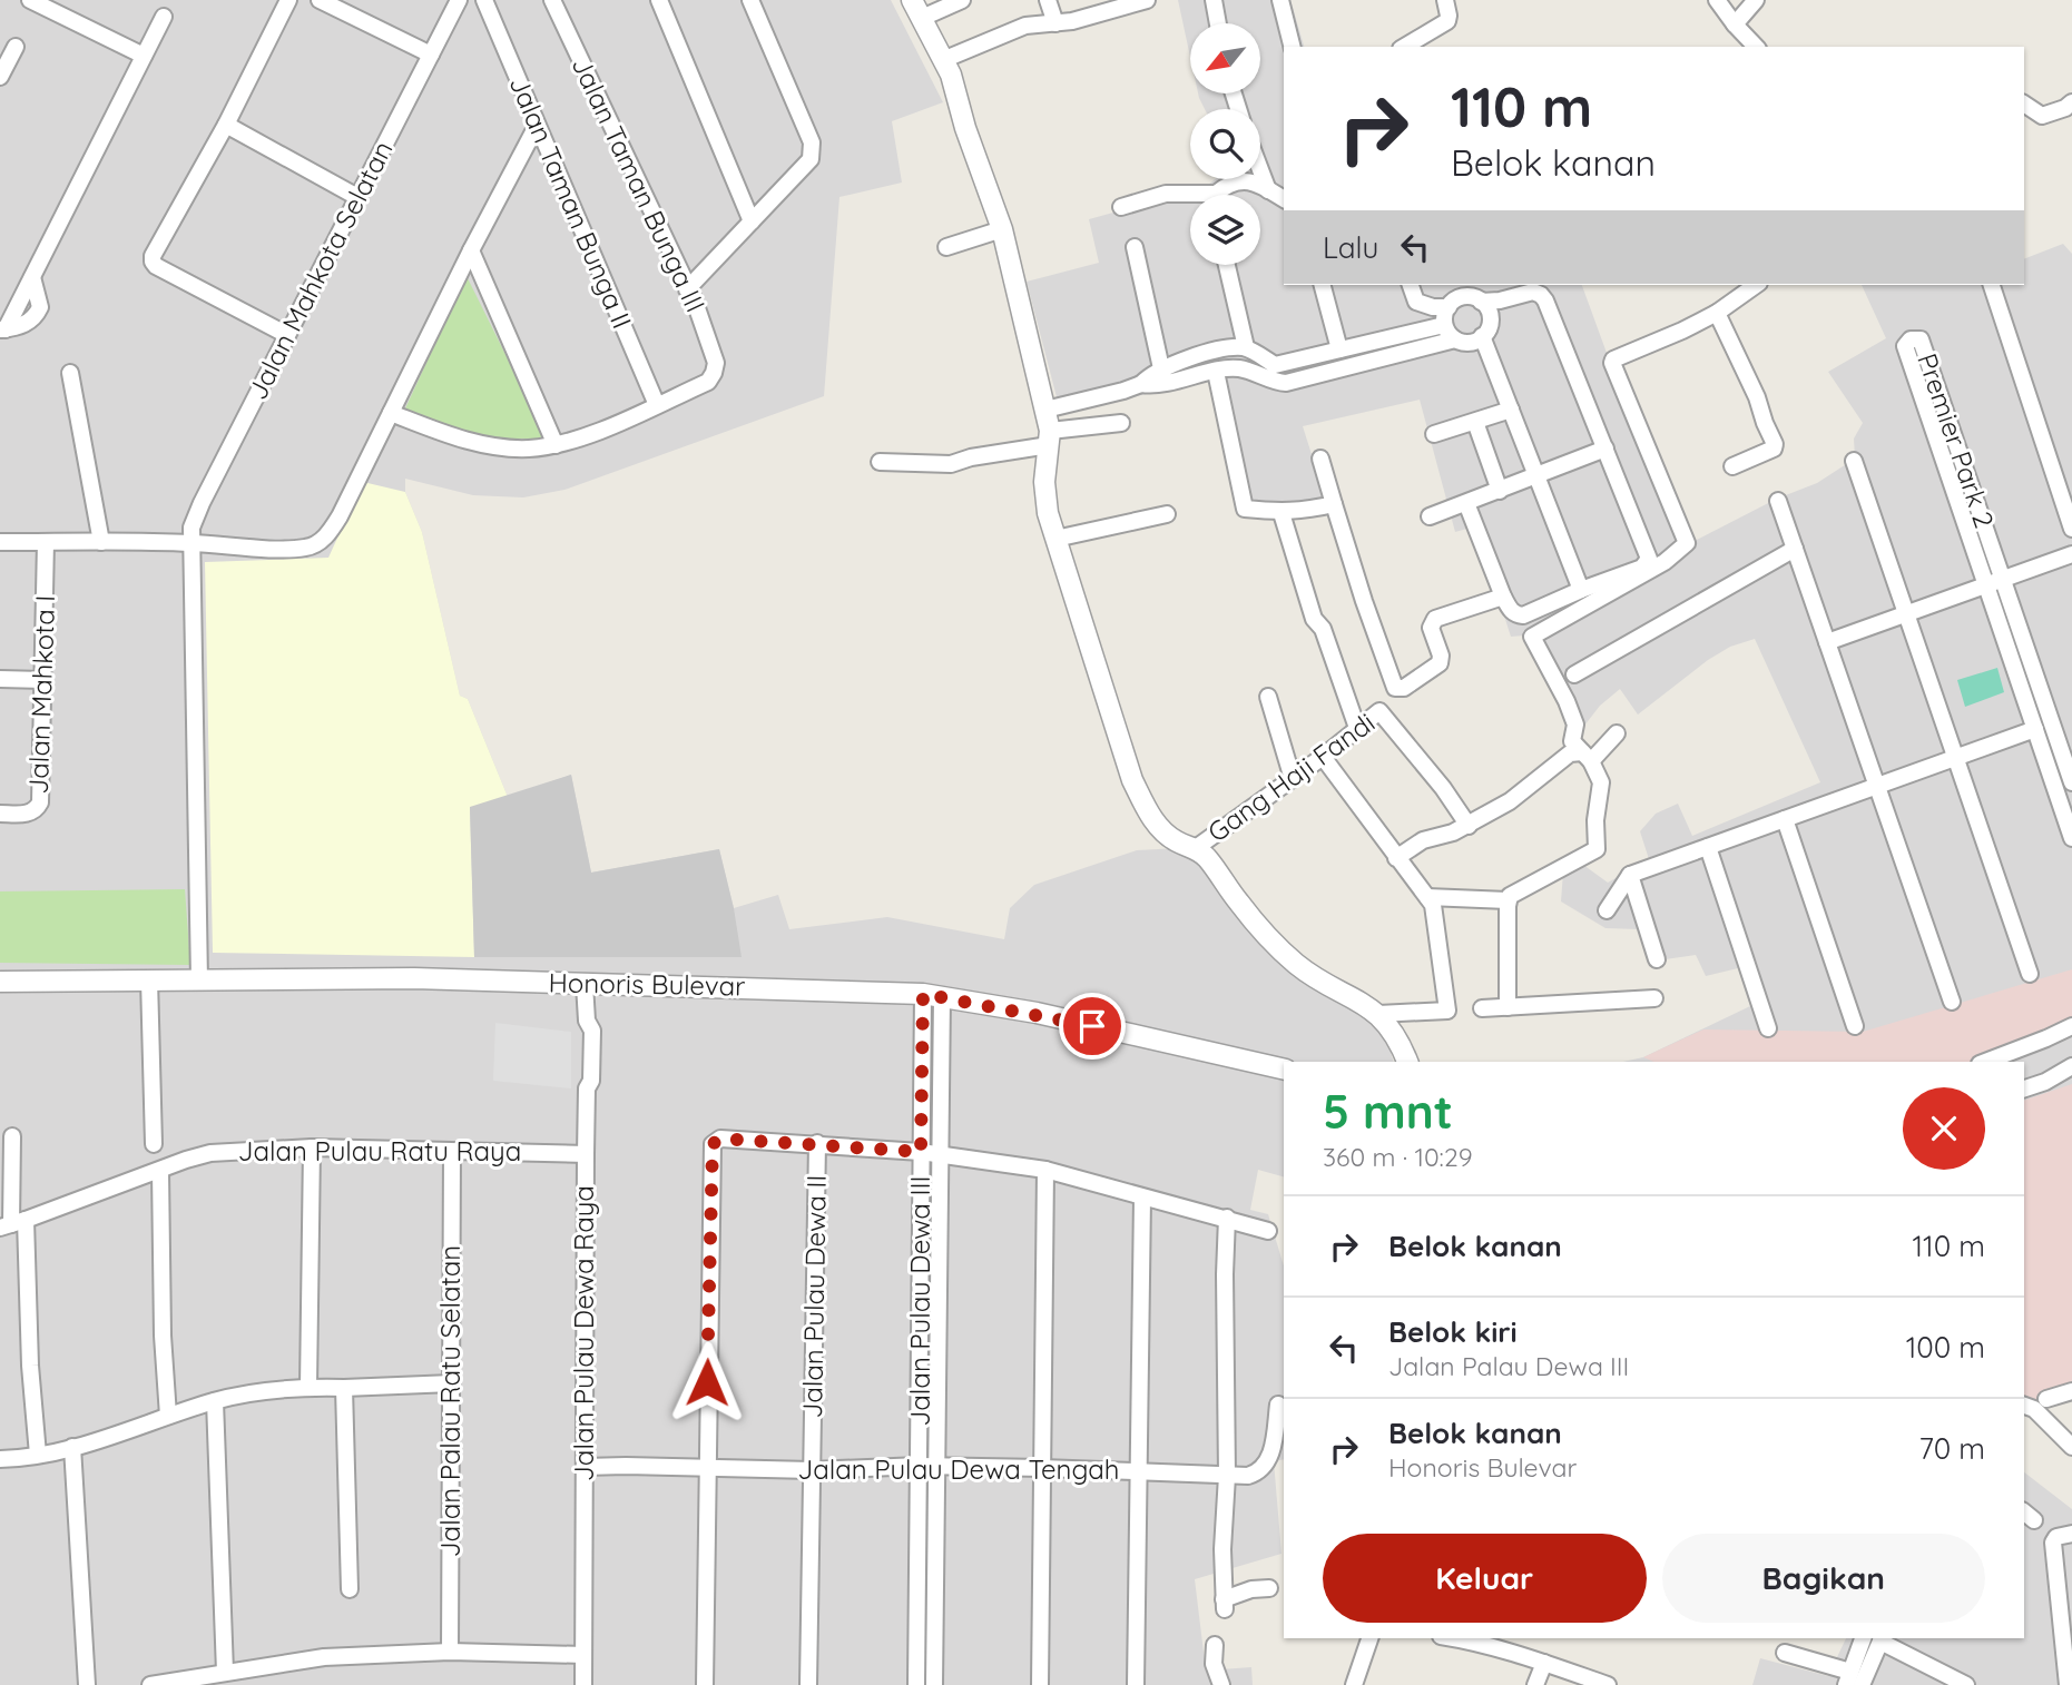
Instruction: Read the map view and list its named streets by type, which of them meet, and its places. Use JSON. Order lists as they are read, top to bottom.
{
  "streets": {
    "street": [
      "Jalan Taman Bunga III",
      "Jalan Taman Bunga II",
      "Jalan Mahkota Selatan",
      "Premier Park 2",
      "Jalan Mahkota I",
      "Gang Haji Fandi",
      "Honoris Bulevar",
      "Jalan Pulau Ratu Raya",
      "Jalan Pulau Dewa II",
      "Jalan Pulau Dewa III",
      "Jalan Pulau Dewa Raya",
      "Jalan Palau Ratu Selatan",
      "Jalan Pulau Dewa Tengah"
    ]
  },
  "crossings": [
    ["Jalan Taman Bunga III", "Jalan Taman Bunga II"],
    ["Jalan Mahkota Selatan", "Honoris Bulevar"],
    ["Honoris Bulevar", "Jalan Pulau Dewa III"],
    ["Honoris Bulevar", "Jalan Pulau Dewa Raya"],
    ["Jalan Pulau Ratu Raya", "Jalan Pulau Dewa Raya"],
    ["Jalan Pulau Ratu Raya", "Jalan Palau Ratu Selatan"],
    ["Jalan Pulau Dewa II", "Jalan Pulau Dewa Tengah"],
    ["Jalan Pulau Dewa III", "Jalan Pulau Dewa Tengah"],
    ["Jalan Pulau Dewa Raya", "Jalan Pulau Dewa Tengah"]
  ],
  "north": "bottom left",
  "page": {
    "turn": ["110 m", "Belok kanan"],
    "then": "Lalu",
    "heading": ["5 mnt", "360 m · 10:29"],
    "list": [
      {
        "name": "Belok kanan",
        "value": "110 m"
      },
      {
        "name": "Belok kiri",
        "note": "Jalan Palau Dewa III",
        "value": "100 m"
      },
      {
        "name": "Belok kanan",
        "note": "Honoris Bulevar",
        "value": "70 m"
      }
    ],
    "buttons": ["Keluar", "Bagikan"]
  }
}
